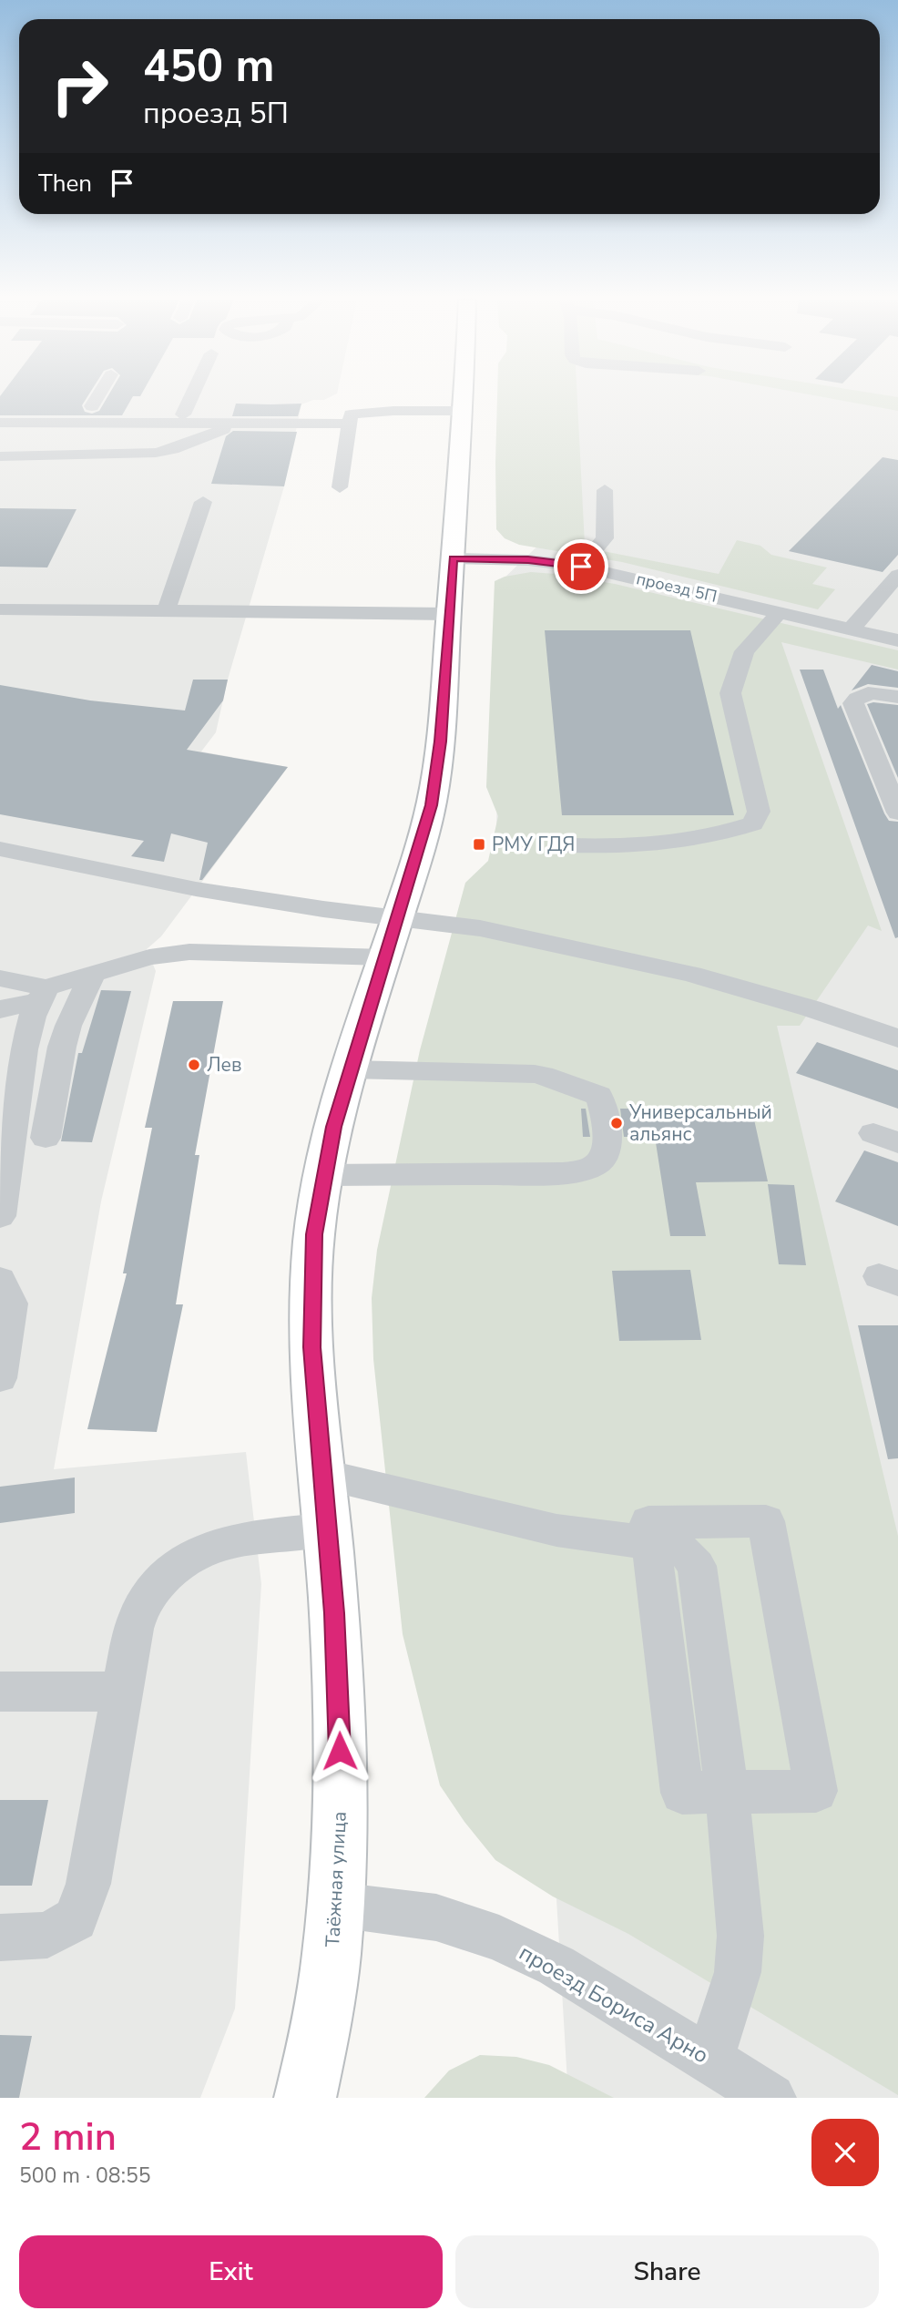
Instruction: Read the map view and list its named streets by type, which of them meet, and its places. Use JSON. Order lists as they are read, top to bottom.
{
  "streets": {
    "highway": ["Таёжная улица"],
    "street": ["проезд 5П", "проезд Бориса Арно"]
  },
  "crossings": [
    ["проезд 5П", "Таёжная улица"],
    ["Таёжная улица", "проезд Бориса Арно"]
  ],
  "places": {
    "transit": ["РМУ ГДЯ"],
    "other": ["Лев", "Универсальный альянс"]
  },
  "page": {
    "turn": ["450 m", "проезд 5П"],
    "then": "Then",
    "heading": ["2 min", "500 m · 08:55"],
    "buttons": ["Exit", "Share"]
  }
}
